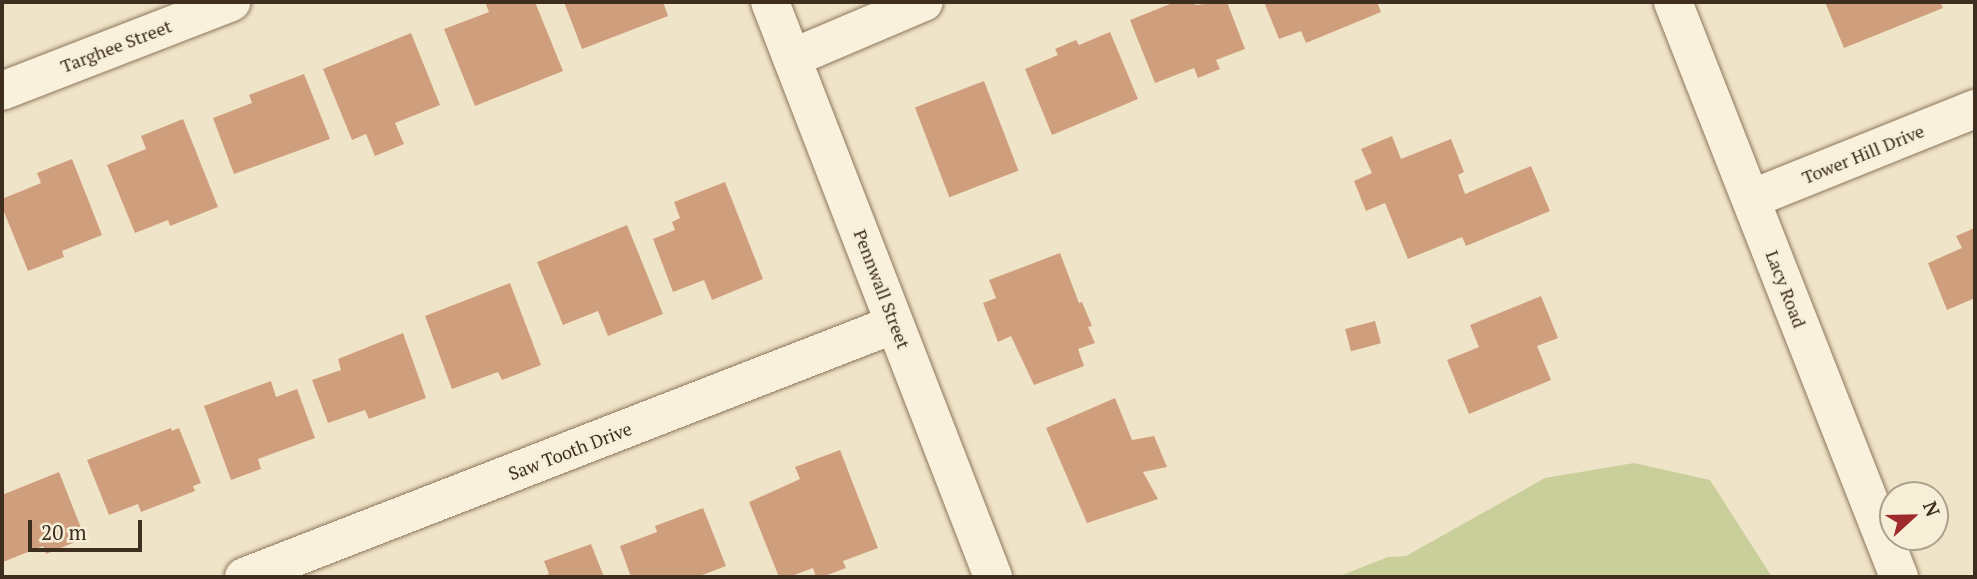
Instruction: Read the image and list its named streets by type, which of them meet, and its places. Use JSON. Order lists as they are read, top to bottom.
{
  "streets": {
    "street": [
      "Targhee Street",
      "Tower Hill Drive",
      "Pennwall Street",
      "Lacy Road",
      "Saw Tooth Drive"
    ]
  },
  "crossings": [
    ["Tower Hill Drive", "Lacy Road"],
    ["Pennwall Street", "Saw Tooth Drive"]
  ],
  "scale_bar": "20 m",
  "north": "right"
}
